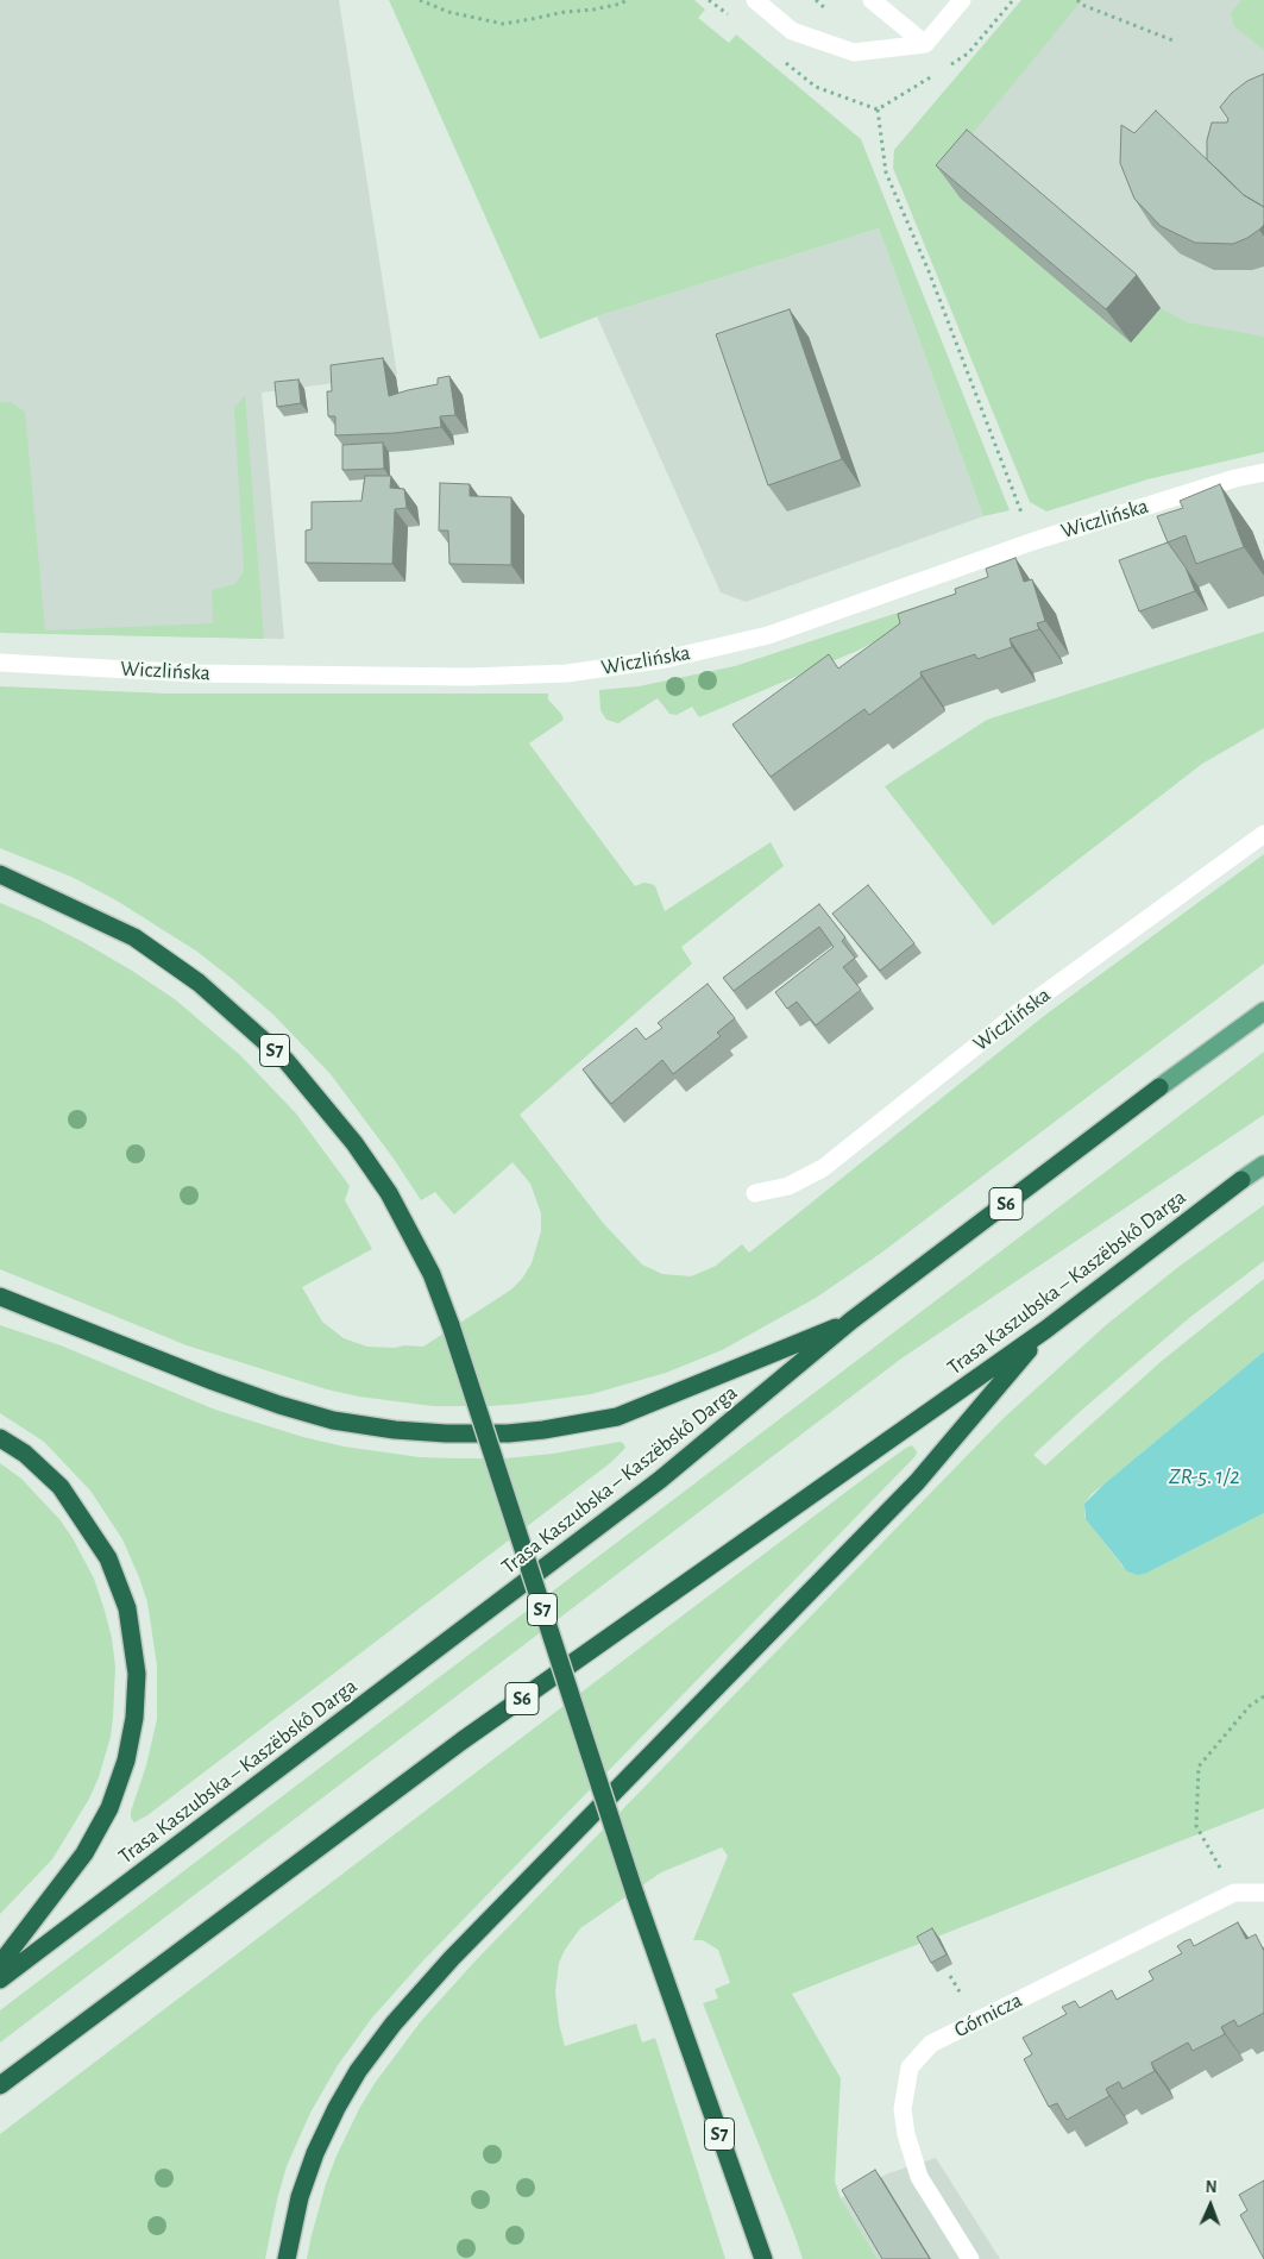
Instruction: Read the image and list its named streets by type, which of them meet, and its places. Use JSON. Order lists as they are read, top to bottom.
{
  "streets": {
    "highway": ["S7", "S6", "Trasa Kaszubska – Kaszëbskô Darga"],
    "street": ["Wiczlińska", "Górnicza"]
  },
  "water": ["ZR-5. 1/2"],
  "north": "top"
}
